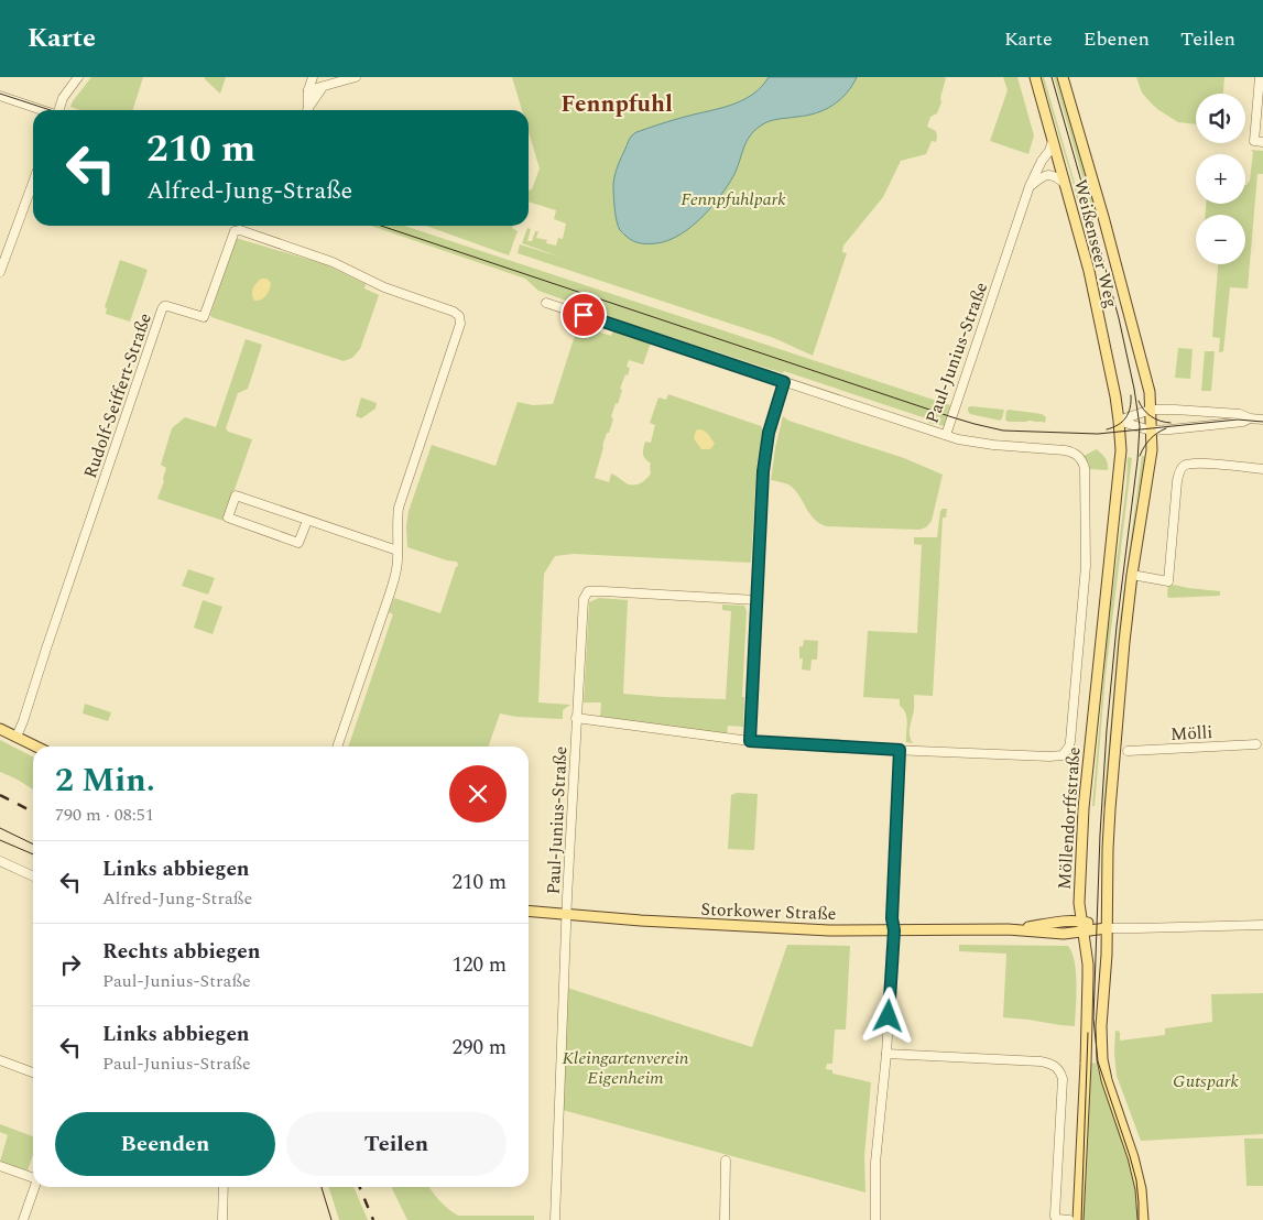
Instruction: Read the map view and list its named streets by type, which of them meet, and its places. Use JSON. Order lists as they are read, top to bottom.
{
  "streets": {
    "main road": ["Weißenseer Weg", "Möllendorffstraße", "Storkower Straße"],
    "street": ["Paul-Junius-Straße", "Rudolf-Seiffert-Straße", "Mölli"]
  },
  "crossings": [
    ["Weißenseer Weg", "Paul-Junius-Straße"],
    ["Weißenseer Weg", "Möllendorffstraße"],
    ["Paul-Junius-Straße", "Möllendorffstraße"],
    ["Paul-Junius-Straße", "Storkower Straße"],
    ["Möllendorffstraße", "Storkower Straße"]
  ],
  "districts": ["Fennpfuhl"],
  "parks": ["Fennpfuhlpark", "Kleingartenverein Eigenheim", "Gutspark"],
  "page": {
    "header": "Karte",
    "nav": ["Karte", "Ebenen", "Teilen"],
    "map_buttons": ["+", "−"],
    "turn": ["210 m", "Alfred-Jung-Straße"],
    "heading": ["2 Min.", "790 m · 08:51"],
    "list": [
      {
        "name": "Links abbiegen",
        "note": "Alfred-Jung-Straße",
        "value": "210 m"
      },
      {
        "name": "Rechts abbiegen",
        "note": "Paul-Junius-Straße",
        "value": "120 m"
      },
      {
        "name": "Links abbiegen",
        "note": "Paul-Junius-Straße",
        "value": "290 m"
      }
    ],
    "buttons": ["Beenden", "Teilen"]
  }
}
